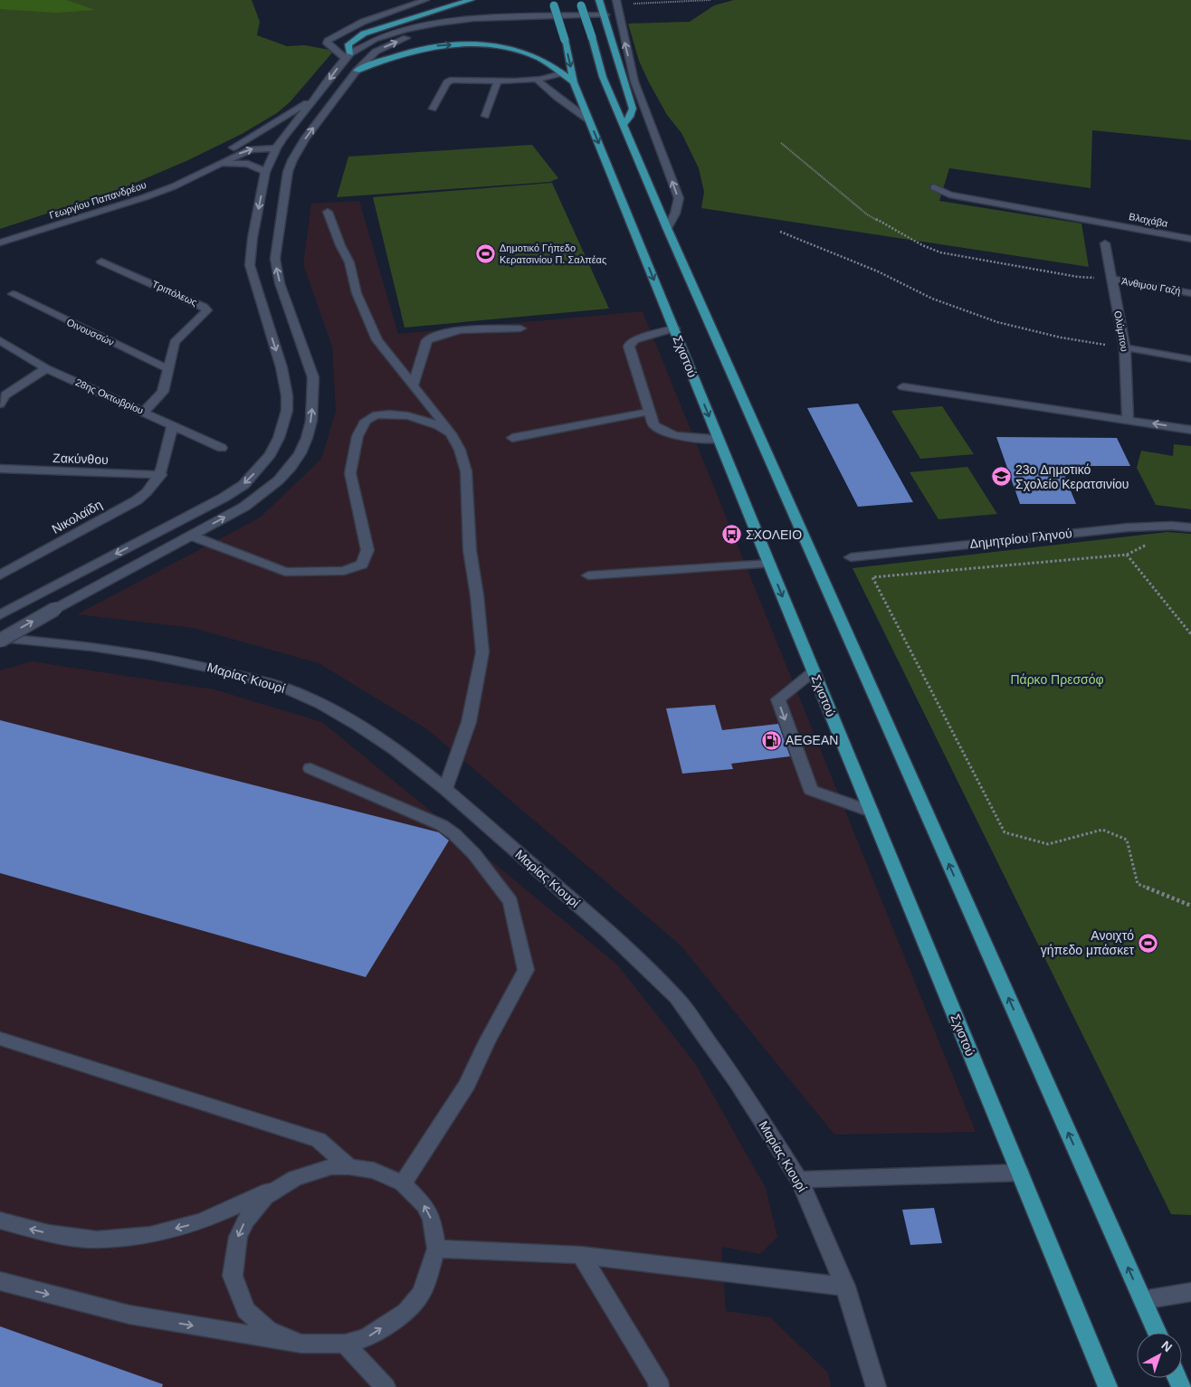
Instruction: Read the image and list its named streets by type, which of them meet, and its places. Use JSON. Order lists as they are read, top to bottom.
{
  "streets": {
    "main road": ["Σχιστού"],
    "street": [
      "Γεωργίου Παπανδρέου",
      "Βλαχάβα",
      "Άνθιμου Γαζή",
      "Τριπόλεως",
      "Ολύμπου",
      "Οινουσσών",
      "28ης Οκτωβρίου",
      "Ζακύνθου",
      "Νικολαϊδη",
      "Δημητρίου Γληνού",
      "Μαρίας Κιουρί"
    ]
  },
  "crossings": [
    ["Άνθιμου Γαζή", "Ολύμπου"],
    ["Τριπόλεως", "Οινουσσών"],
    ["Τριπόλεως", "28ης Οκτωβρίου"],
    ["Ζακύνθου", "Νικολαϊδη"]
  ],
  "parks": ["Πάρκο Πρεσσόφ"],
  "places": {
    "sports": ["Δημοτικό Γήπεδο Κερατσινίου Π. Σαλπέας", "Ανοιχτό γήπεδο μπάσκετ"],
    "school or university": ["23o Δημοτικό Σχολείο Κερατσινίου"],
    "bus stop": ["ΣΧΟΛΕΙΟ"],
    "fuel station": ["AEGEAN"]
  },
  "north": "top right"
}
